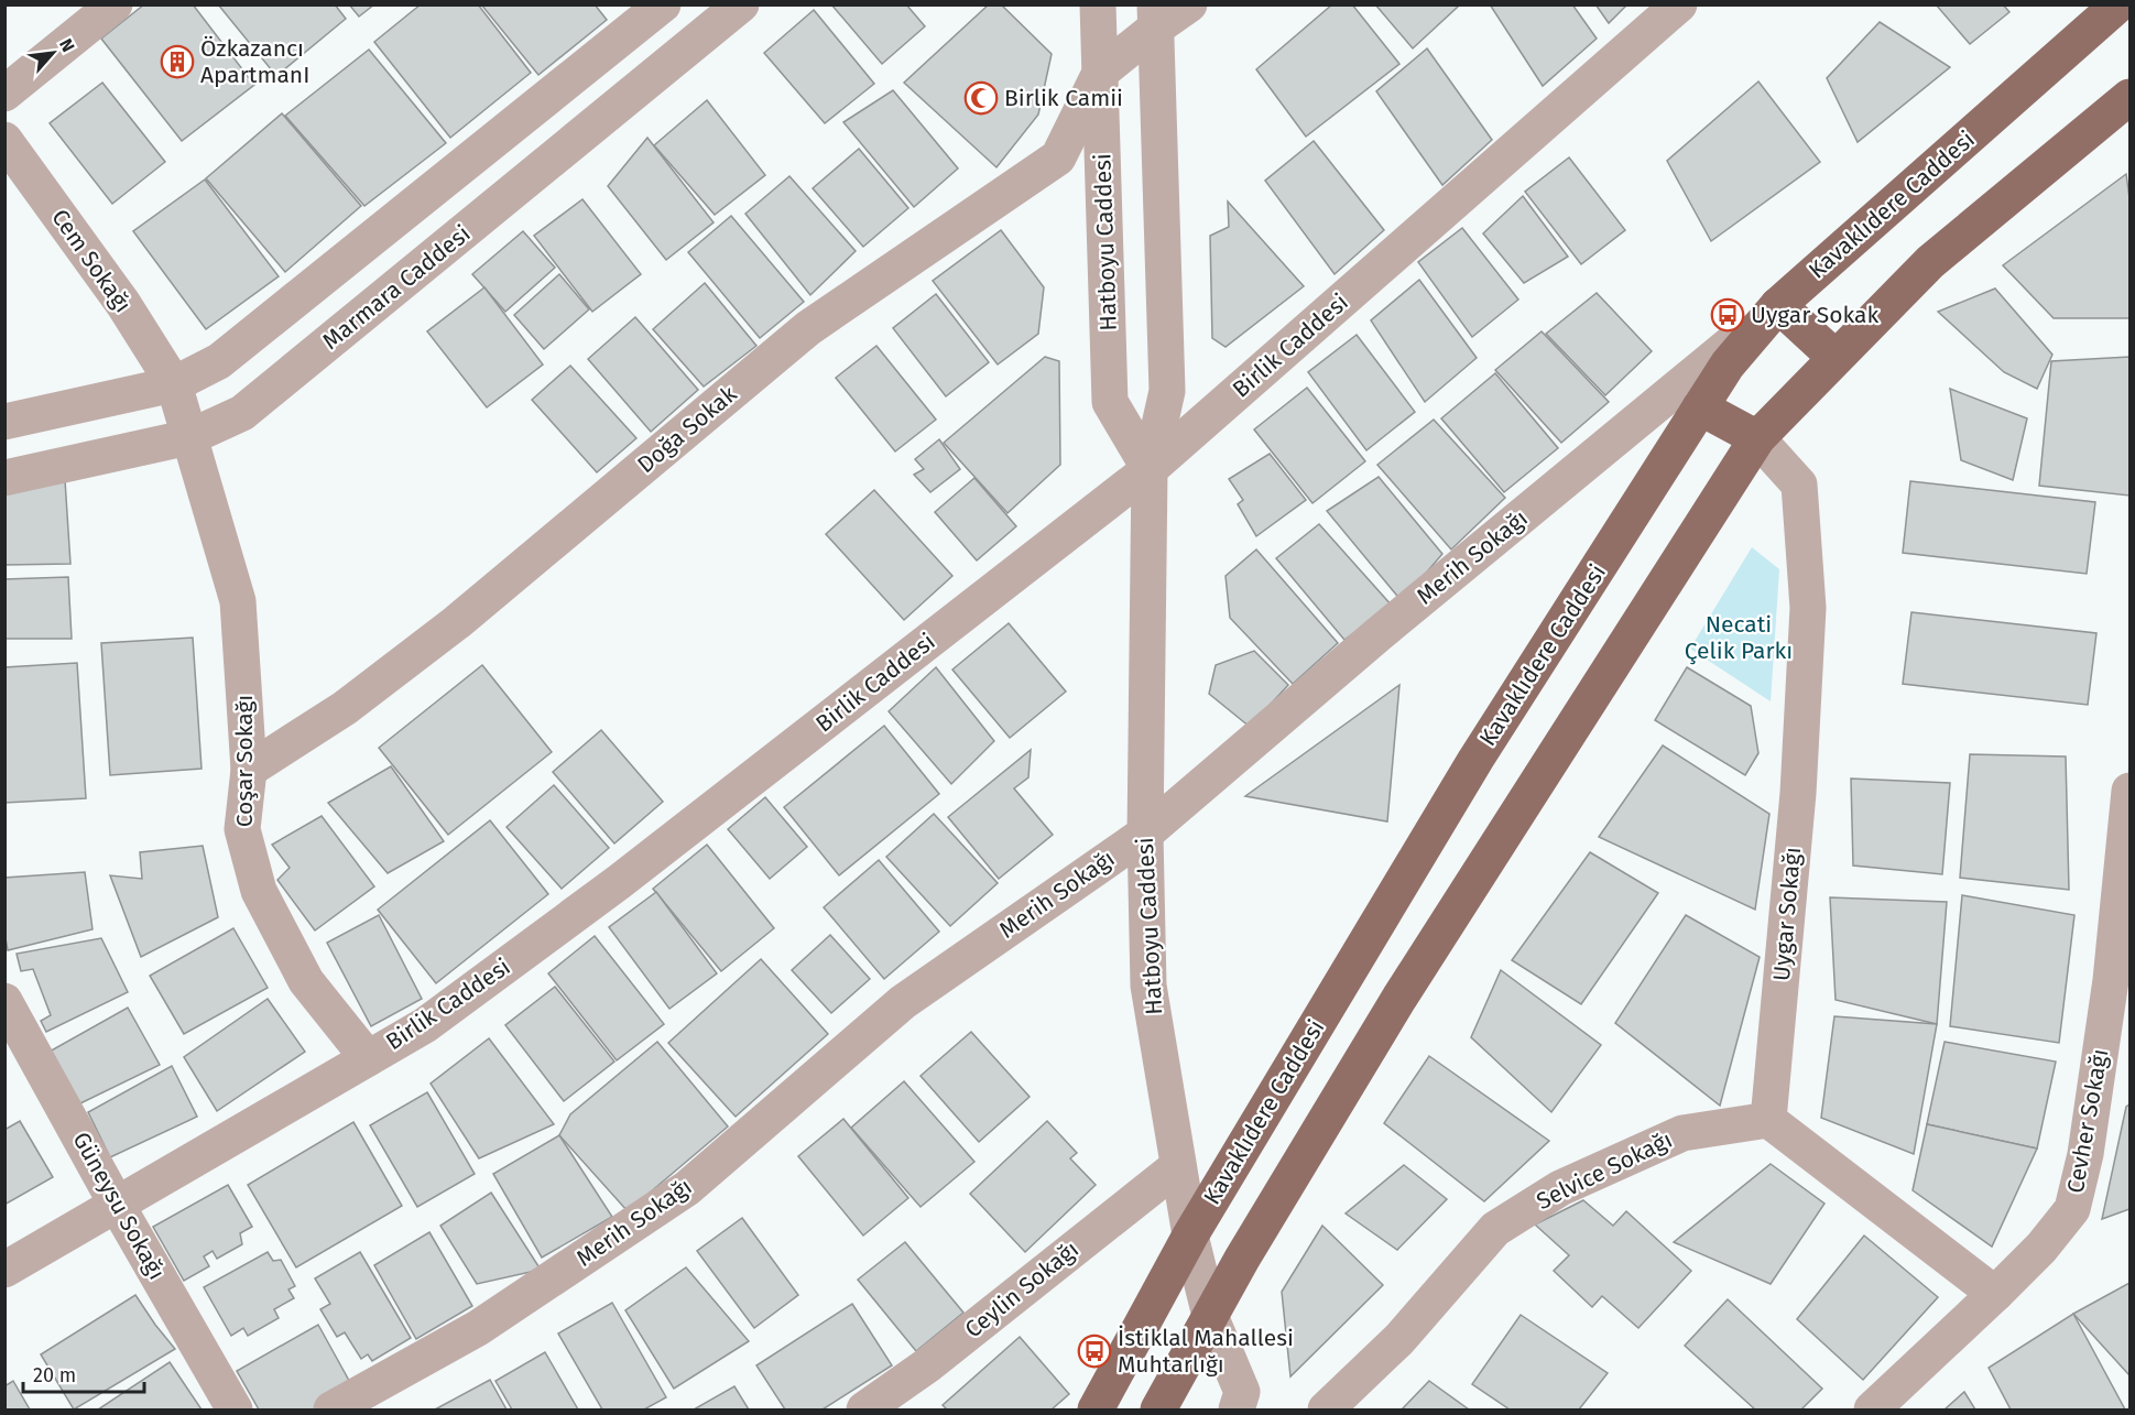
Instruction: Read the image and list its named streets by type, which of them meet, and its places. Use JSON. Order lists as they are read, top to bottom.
{
  "streets": {
    "main road": ["Kavaklıdere Caddesi"],
    "street": [
      "Hatboyu Caddesi",
      "Cem Sokağı",
      "Marmara Caddesi",
      "Birlik Caddesi",
      "Doğa Sokak",
      "Merih Sokağı",
      "Coşar Sokağı",
      "Uygar Sokağı",
      "Cevher Sokağı",
      "Selvice Sokağı",
      "Güneysu Sokağı",
      "Ceylin Sokağı"
    ]
  },
  "crossings": [
    ["Kavaklıdere Caddesi", "Hatboyu Caddesi"],
    ["Kavaklıdere Caddesi", "Merih Sokağı"],
    ["Hatboyu Caddesi", "Birlik Caddesi"],
    ["Hatboyu Caddesi", "Doğa Sokak"],
    ["Hatboyu Caddesi", "Merih Sokağı"],
    ["Hatboyu Caddesi", "Ceylin Sokağı"],
    ["Cem Sokağı", "Marmara Caddesi"],
    ["Cem Sokağı", "Coşar Sokağı"],
    ["Marmara Caddesi", "Coşar Sokağı"],
    ["Birlik Caddesi", "Coşar Sokağı"],
    ["Birlik Caddesi", "Güneysu Sokağı"],
    ["Doğa Sokak", "Coşar Sokağı"],
    ["Uygar Sokağı", "Selvice Sokağı"]
  ],
  "parks": ["Necati Çelik Parkı"],
  "places": {
    "building": ["Özkazancı ApartmanI"],
    "mosque": ["Birlik Camii"],
    "bus stop": ["Uygar Sokak", "İstiklal Mahallesi Muhtarlığı"]
  },
  "scale_bar": "20 m",
  "north": "top right"
}
